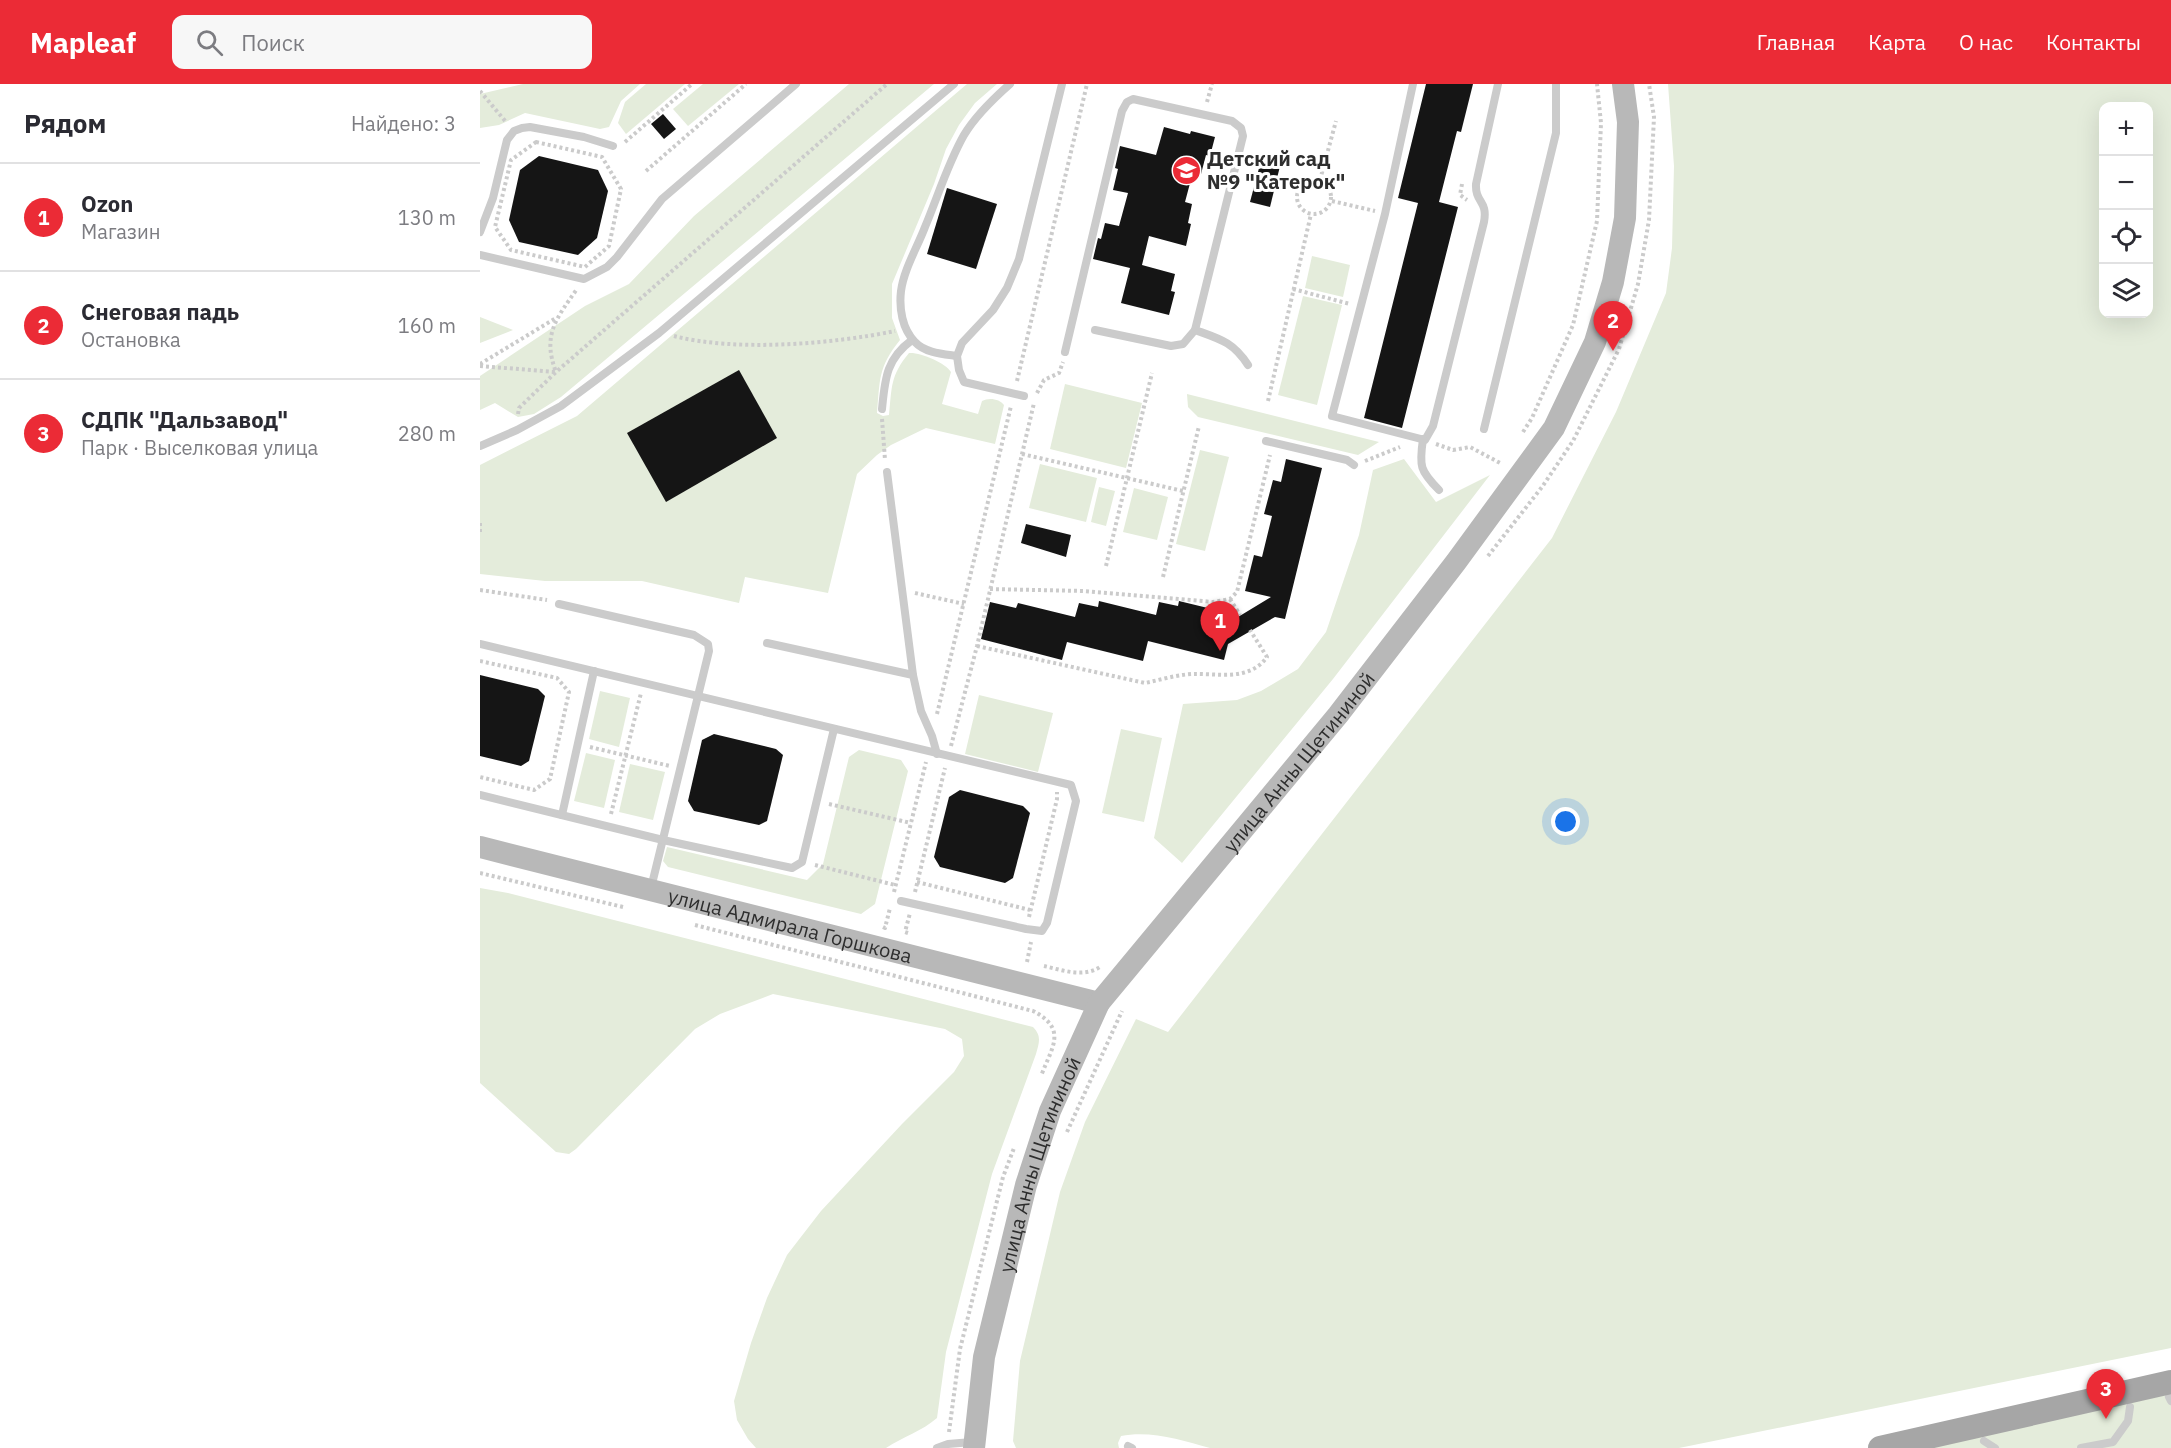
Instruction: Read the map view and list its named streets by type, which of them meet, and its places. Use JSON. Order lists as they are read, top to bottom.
{
  "streets": {
    "main road": ["улица Анны Щетининой", "улица Адмирала Горшкова"]
  },
  "crossings": [
    ["улица Анны Щетининой", "улица Адмирала Горшкова"]
  ],
  "places": {
    "school or university": ["Детский сад №9 \"Катерок\""]
  },
  "page": {
    "header": "Mapleaf",
    "search": "Поиск",
    "nav": [
      "Главная",
      "Карта",
      "О нас",
      "Контакты"
    ],
    "heading": ["Рядом", "Найдено: 3"],
    "map_buttons": ["+", "−"],
    "list": [
      {
        "mark": "1",
        "name": "Ozon",
        "note": "Магазин",
        "value": "130 m"
      },
      {
        "mark": "2",
        "name": "Снеговая падь",
        "note": "Остановка",
        "value": "160 m"
      },
      {
        "mark": "3",
        "name": "СДПК \"Дальзавод\"",
        "note": "Парк · Выселковая улица",
        "value": "280 m"
      }
    ],
    "pins": ["2", "1", "3"]
  }
}
